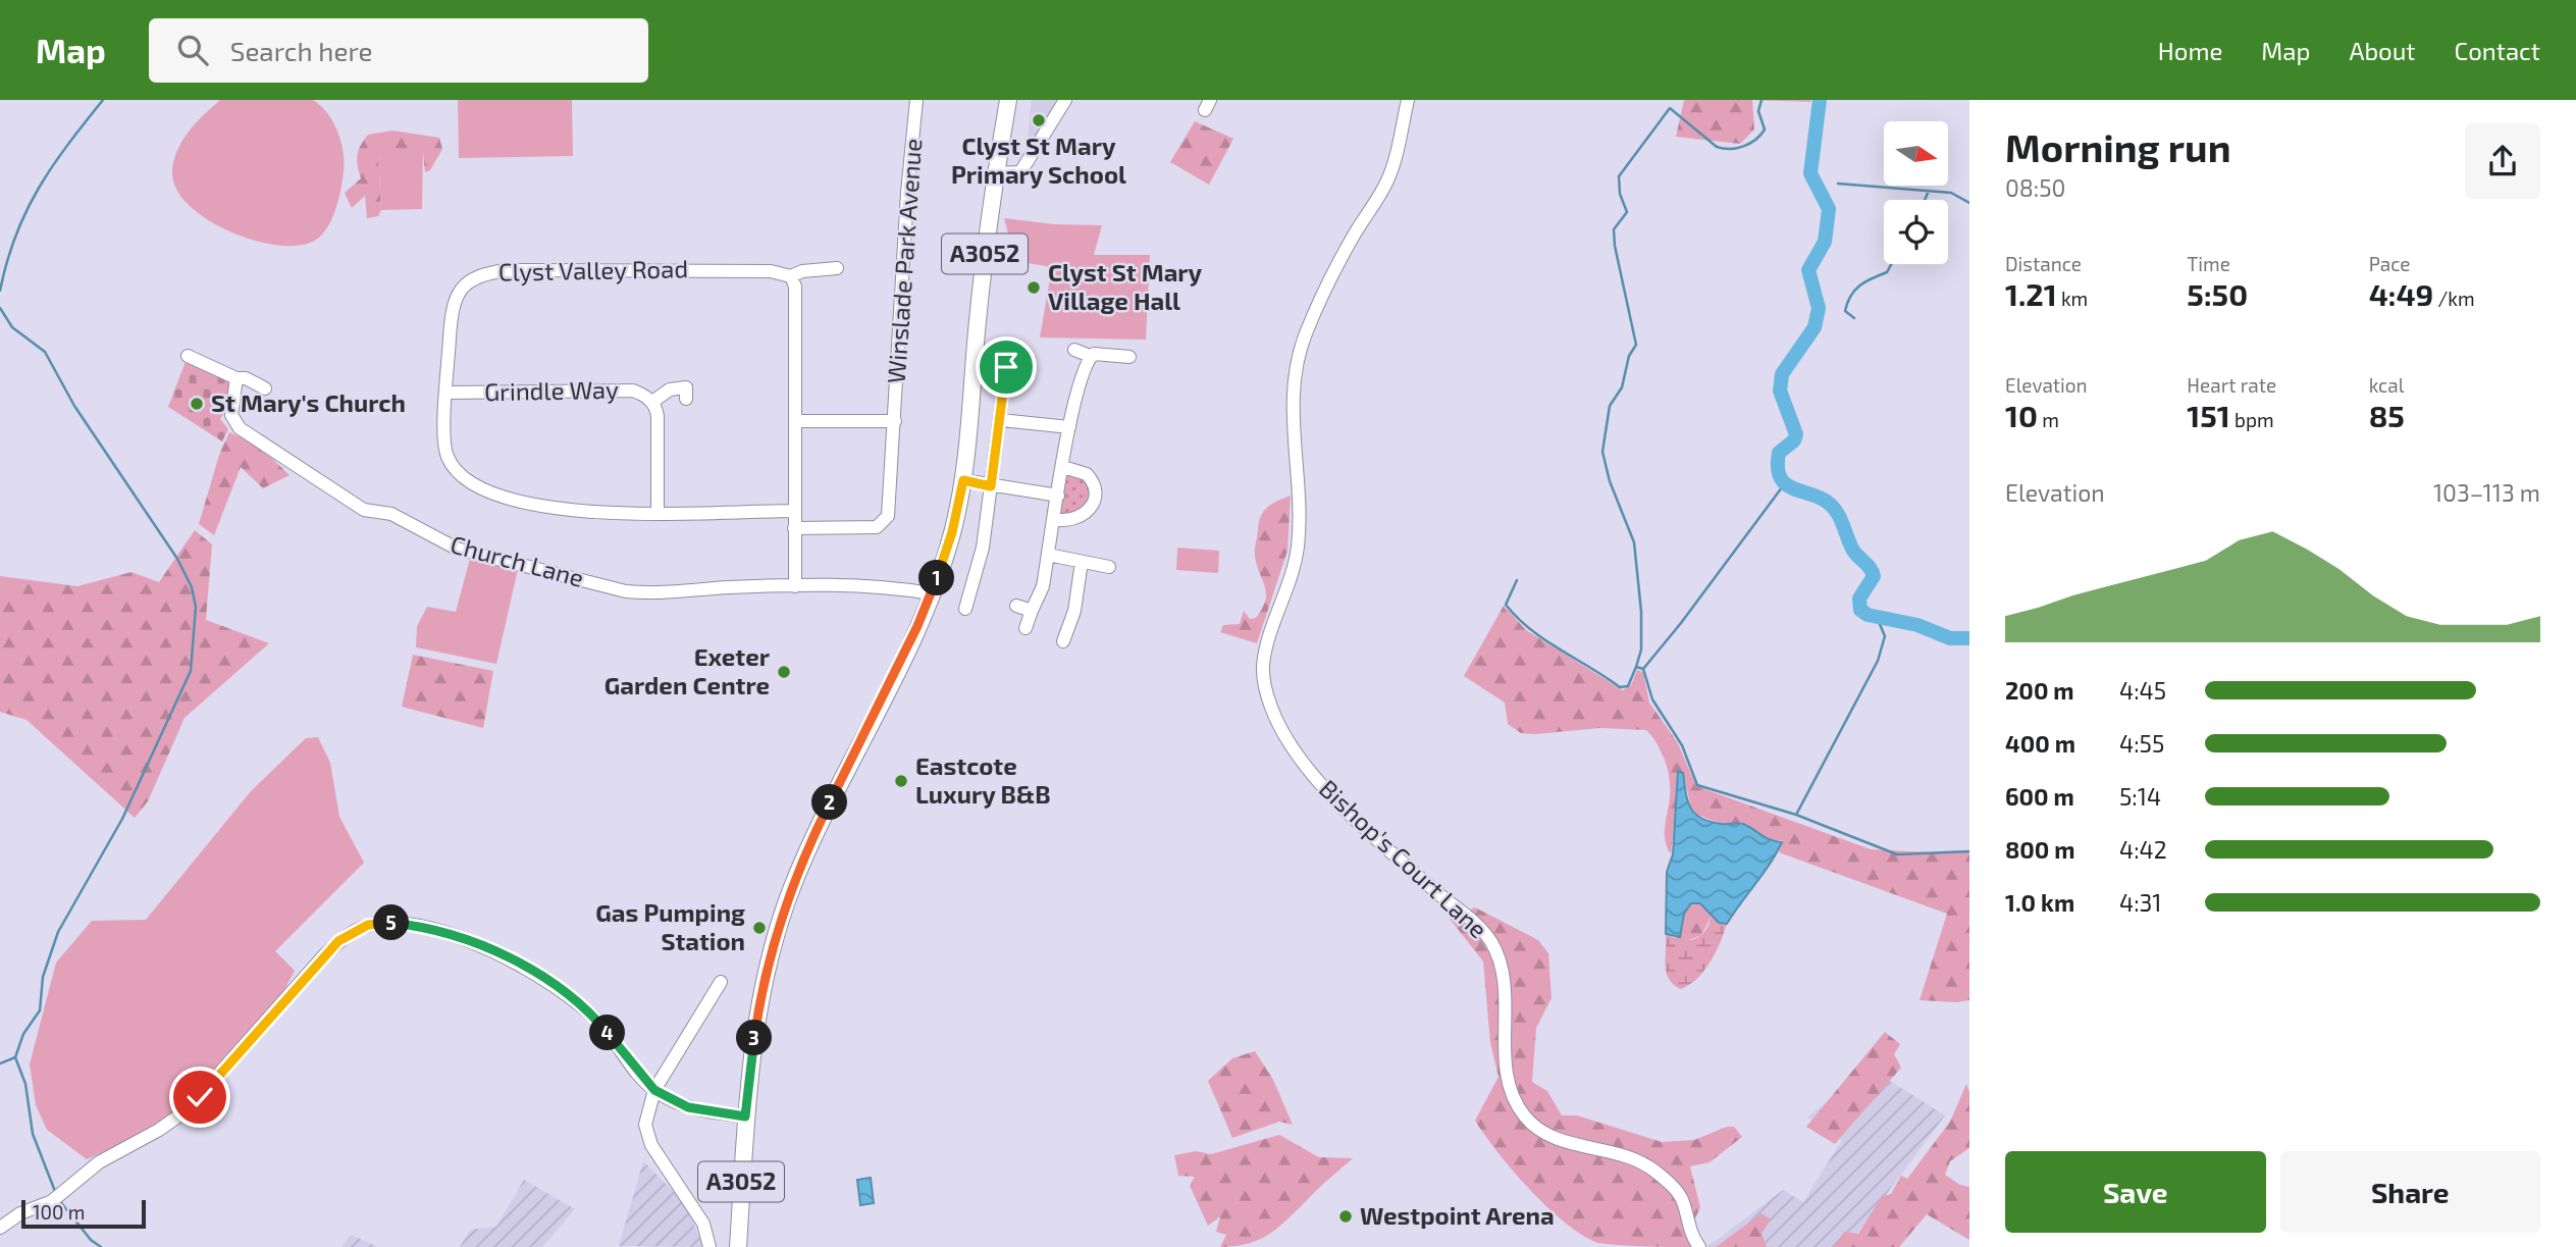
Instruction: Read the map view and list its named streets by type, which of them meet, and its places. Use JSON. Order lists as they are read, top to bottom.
{
  "streets": {
    "main road": ["A3052"],
    "street": [
      "Winslade Park Avenue",
      "Clyst Valley Road",
      "Grindle Way",
      "Church Lane",
      "Bishop's Court Lane"
    ]
  },
  "crossings": [
    ["A3052", "Church Lane"],
    ["Clyst Valley Road", "Grindle Way"]
  ],
  "places": [
    "Clyst St Mary Primary School",
    "Clyst St Mary Village Hall",
    "St Mary's Church",
    "Exeter Garden Centre",
    "Eastcote Luxury B&B",
    "Gas Pumping Station",
    "Westpoint Arena"
  ],
  "scale_bar": "100 m",
  "north": "right",
  "page": {
    "header": "Map",
    "search": "Search here",
    "nav": [
      "Home",
      "Map",
      "About",
      "Contact"
    ],
    "heading": ["Morning run", "08:50"],
    "stats": [
      ["Distance", "1.21 km"],
      ["Time", "5:50"],
      ["Pace", "4:49 /km"],
      ["Elevation", "10 m"],
      ["Heart rate", "151 bpm"],
      ["kcal", "85"]
    ],
    "chart": ["Elevation", "103–113 m"],
    "pins": [
      "1",
      "2",
      "5",
      "4",
      "3"
    ],
    "list": [
      {
        "name": "200 m",
        "note": "4:45"
      },
      {
        "name": "400 m",
        "note": "4:55"
      },
      {
        "name": "600 m",
        "note": "5:14"
      },
      {
        "name": "800 m",
        "note": "4:42"
      },
      {
        "name": "1.0 km",
        "note": "4:31"
      }
    ],
    "buttons": ["Save", "Share"],
    "scale": "100 m"
  }
}
